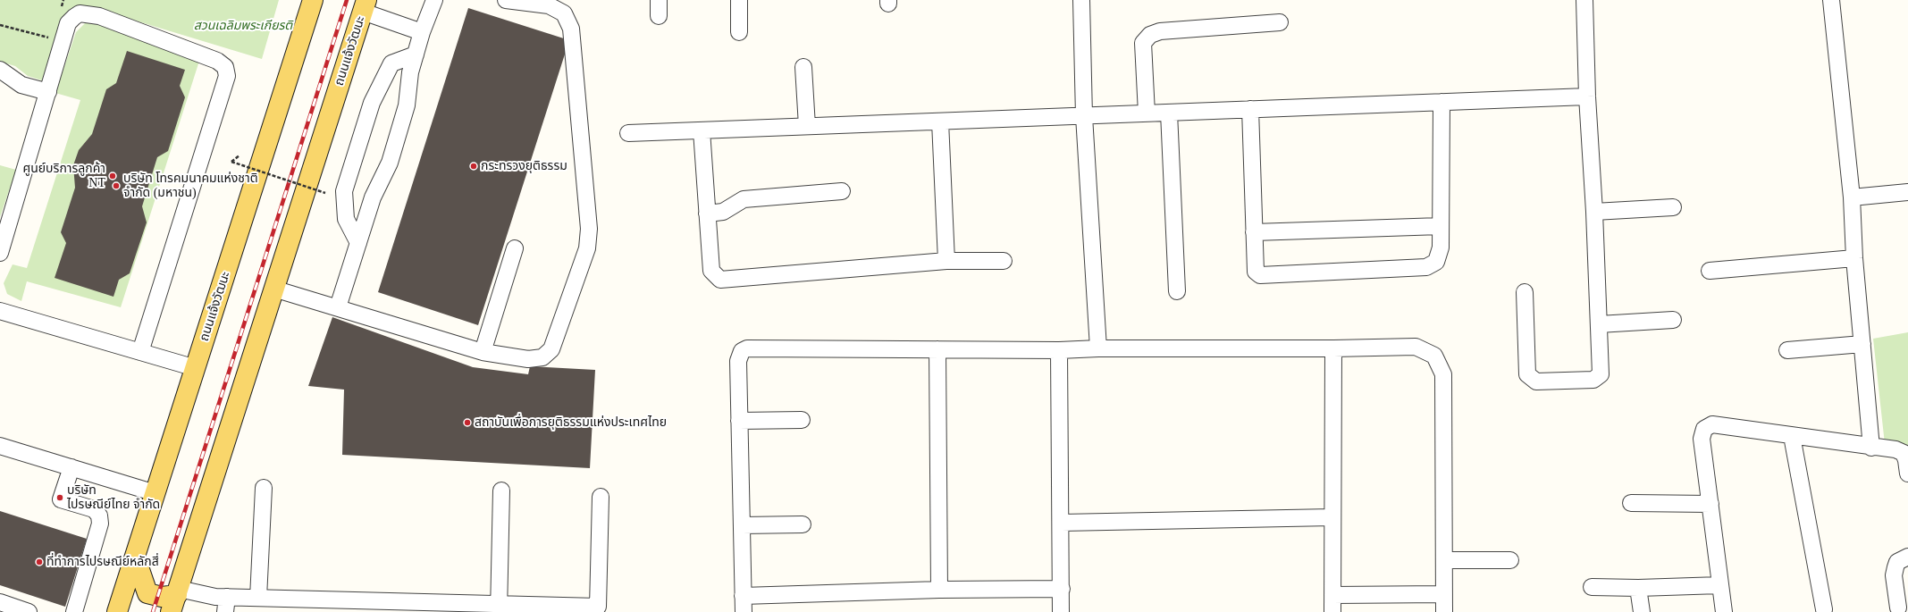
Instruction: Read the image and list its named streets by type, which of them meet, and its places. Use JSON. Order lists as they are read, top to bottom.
{
  "streets": {
    "main road": ["ถนนแจ้งวัฒนะ"]
  },
  "parks": ["สวนเฉลิมพระเกียรติ"],
  "places": [
    "กระทรวงยุติธรรม",
    "ศูนย์บริการลูกค้า NT",
    "บริษัท โทรคมนาคมแห่งชาติ จำกัด (มหาชน)",
    "สถาบันเพื่อการยุติธรรมแห่งประเทศไทย",
    "บริษัท ไปรษณีย์ไทย จำกัด",
    "ที่ทำการไปรษณีย์หลักสี่"
  ]
}
